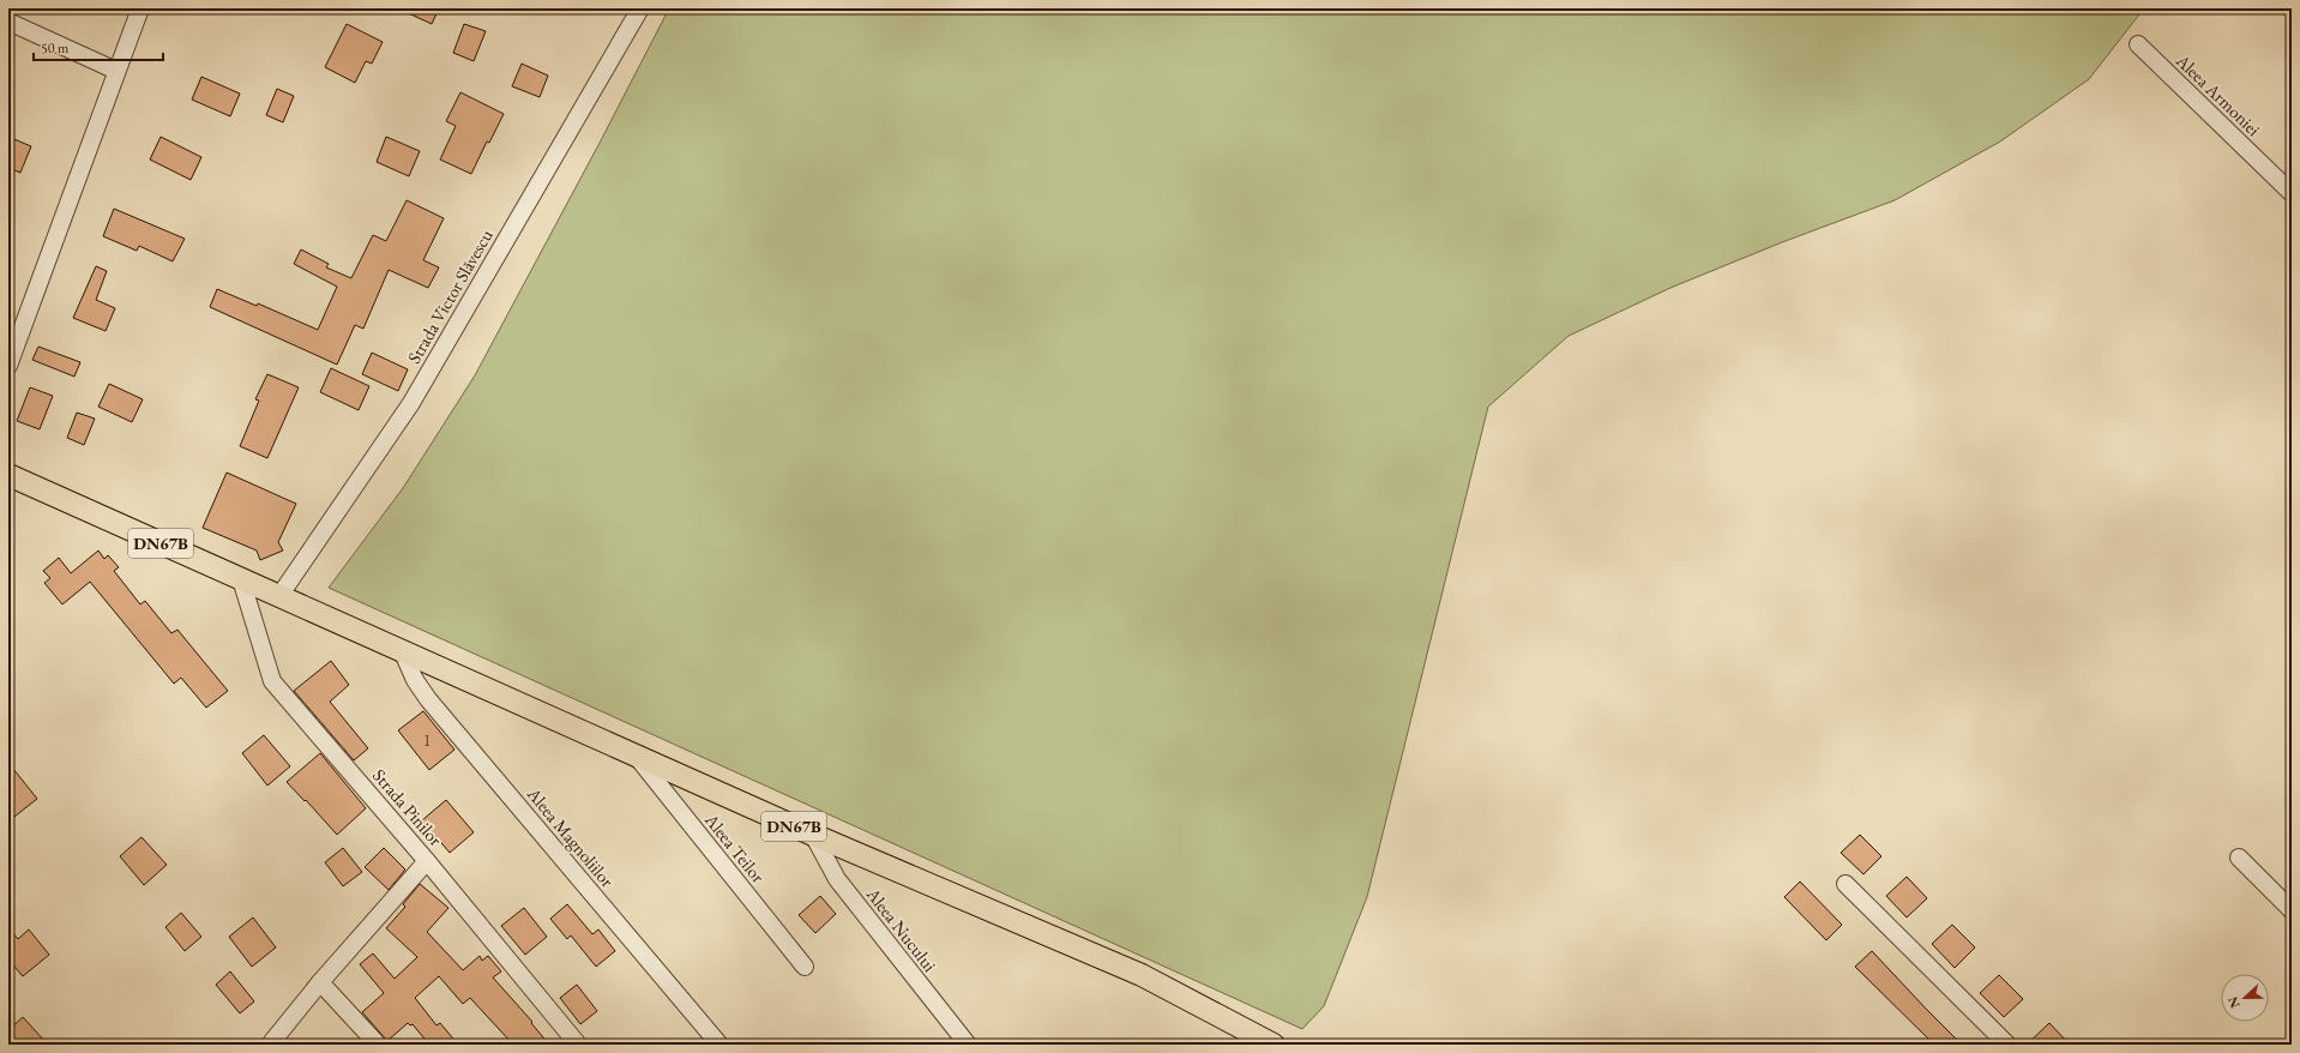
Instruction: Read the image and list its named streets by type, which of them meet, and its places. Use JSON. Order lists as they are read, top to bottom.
{
  "streets": {
    "main road": ["DN67B"],
    "street": [
      "Aleea Armoniei",
      "Strada Victor Slăvescu",
      "Strada Pinilor",
      "Aleea Magnoliilor",
      "Aleea Teilor",
      "Aleea Nucului"
    ]
  },
  "crossings": [
    ["Strada Victor Slăvescu", "DN67B"],
    ["DN67B", "Strada Pinilor"],
    ["DN67B", "Aleea Magnoliilor"],
    ["DN67B", "Aleea Teilor"],
    ["DN67B", "Aleea Nucului"]
  ],
  "house_numbers": ["1"],
  "scale_bar": "50 m",
  "north": "left"
}
